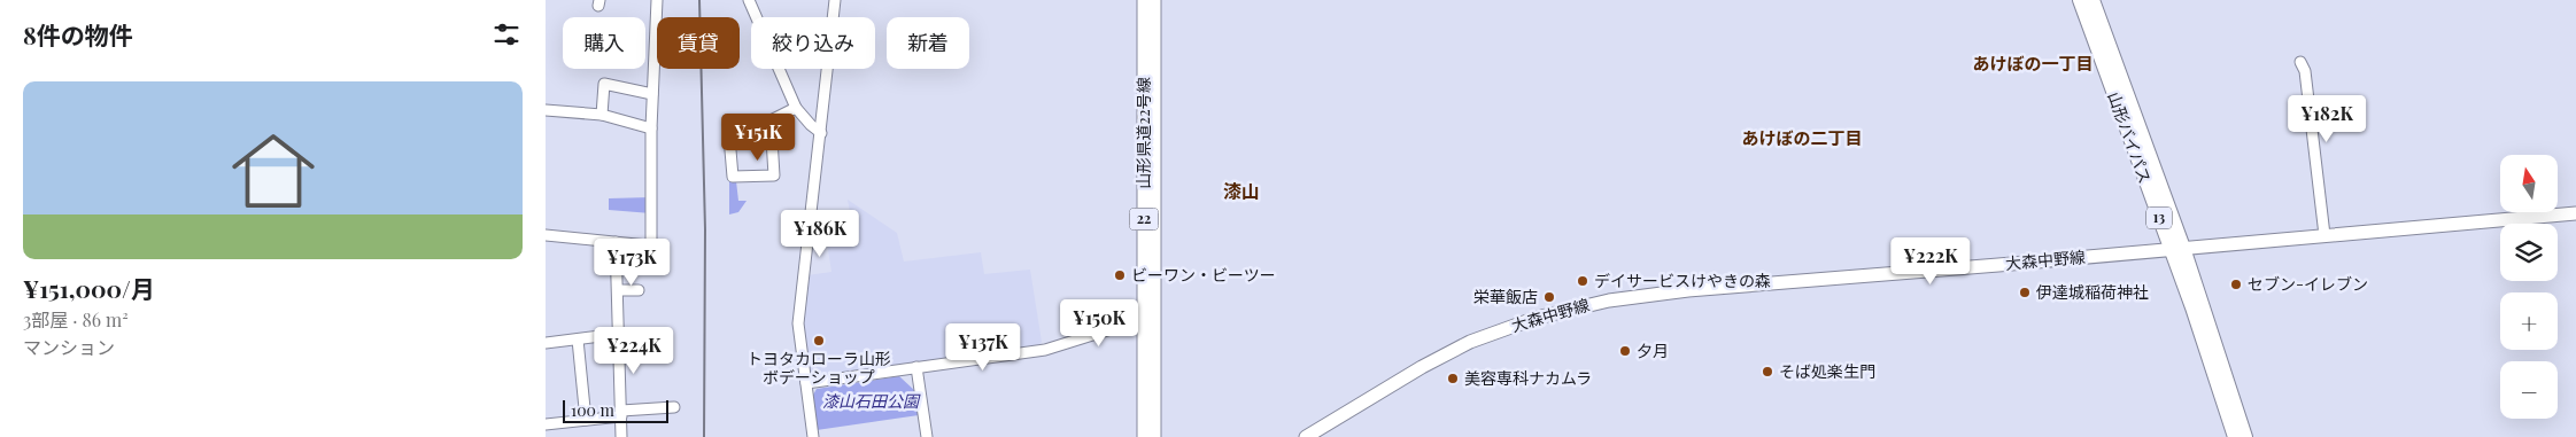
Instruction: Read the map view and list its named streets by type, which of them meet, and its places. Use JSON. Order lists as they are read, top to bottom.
{
  "streets": {
    "highway": ["山形バイパス", "13"],
    "main road": ["山形県道22号線", "22", "大森中野線"]
  },
  "crossings": [
    ["山形バイパス", "大森中野線"]
  ],
  "districts": ["あけぼの一丁目", "あけぼの二丁目", "漆山"],
  "parks": ["漆山石田公園"],
  "places": [
    "ビーワン・ビーツー",
    "デイサービスけやきの森",
    "セブン-イレブン",
    "伊達城稲荷神社",
    "栄華飯店",
    "トヨタカローラ山形 ボデーショップ",
    "夕月",
    "そば処楽生門",
    "美容専科ナカムラ"
  ],
  "scale_bar": "100 m",
  "north": "top",
  "page": {
    "heading": "8件の物件",
    "chip": [
      "購入",
      "賃貸",
      "絞り込み",
      "新着"
    ],
    "list": [
      {
        "name": "¥151,000/月",
        "note": "3部屋 · 86 m² · マンション"
      }
    ],
    "price": [
      "¥182K",
      "¥151K",
      "¥186K",
      "¥222K",
      "¥173K",
      "¥150K",
      "¥137K",
      "¥224K"
    ],
    "map_buttons": ["+", "−"],
    "scale": "100 m"
  }
}
